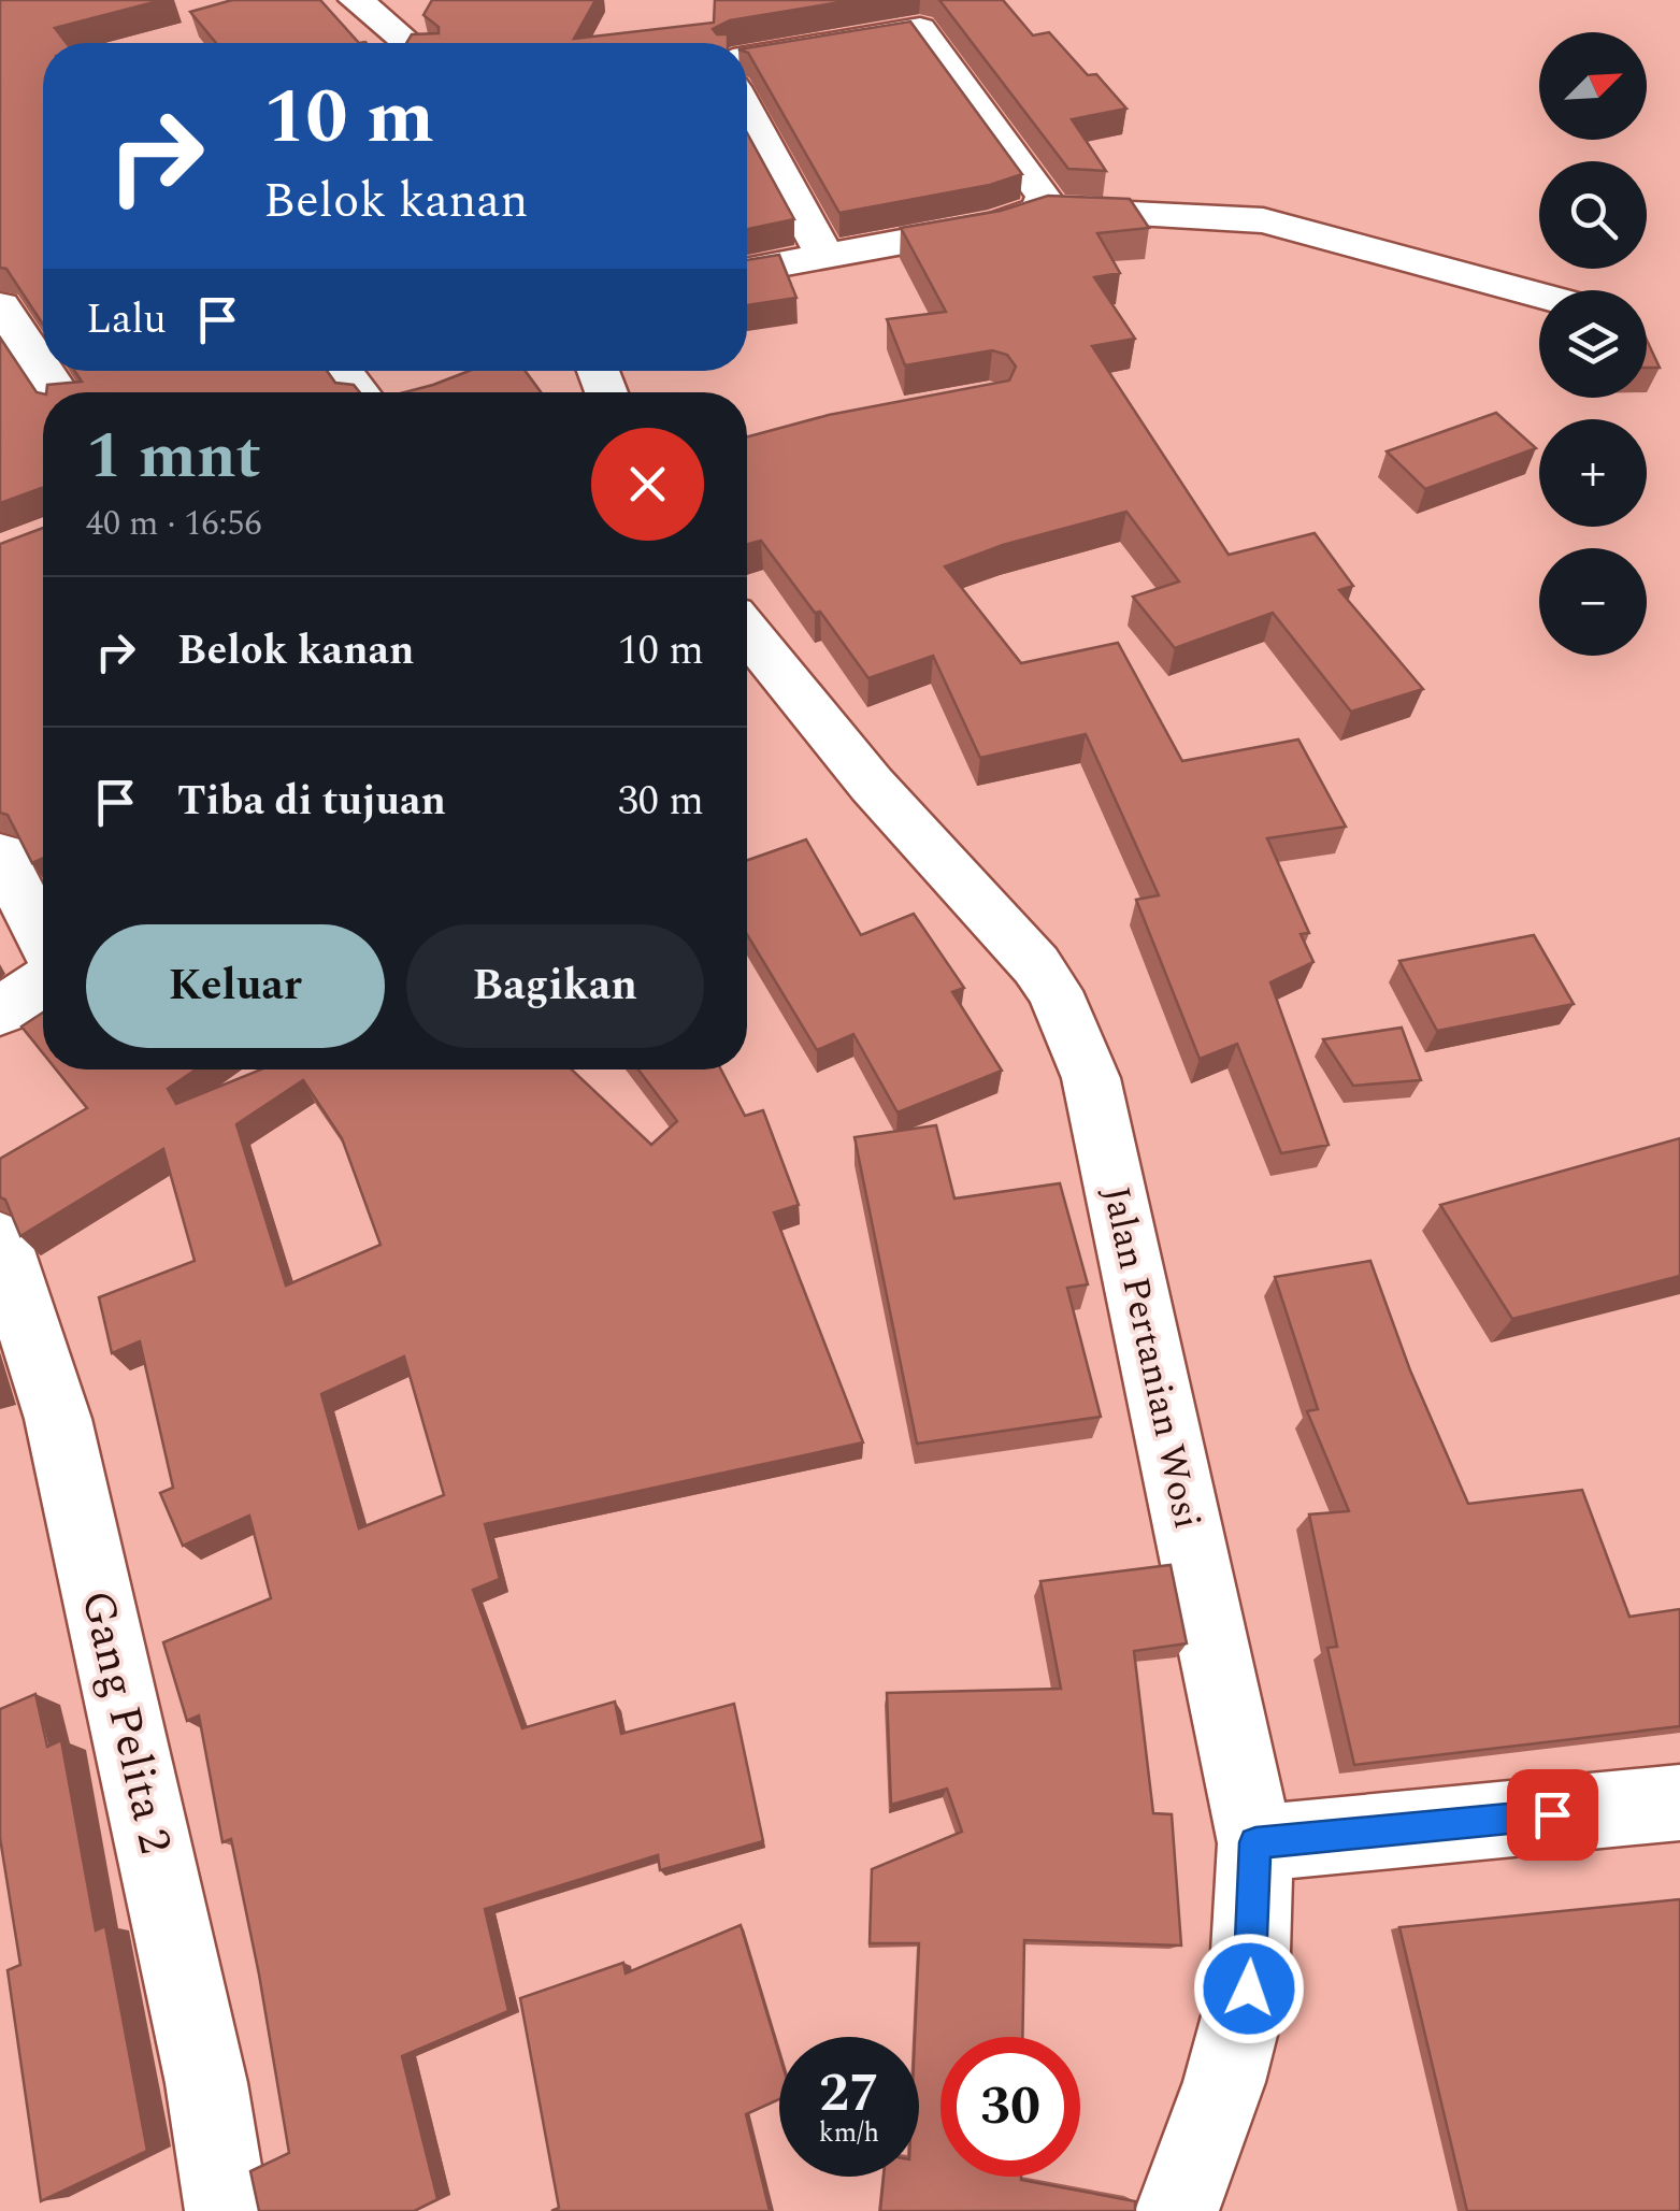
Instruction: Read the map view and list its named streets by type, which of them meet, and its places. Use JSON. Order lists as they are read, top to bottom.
{
  "streets": {
    "street": ["Jalan Pertanian Wosi", "Gang Pelita 2"]
  },
  "north": "top right",
  "page": {
    "map_buttons": ["+", "−"],
    "turn": ["10 m", "Belok kanan"],
    "then": "Lalu",
    "heading": ["1 mnt", "40 m · 16:56"],
    "list": [
      {
        "name": "Belok kanan",
        "value": "10 m"
      },
      {
        "name": "Tiba di tujuan",
        "value": "30 m"
      }
    ],
    "buttons": ["Keluar", "Bagikan"],
    "speed": "27 km/h",
    "limit": "30"
  }
}
